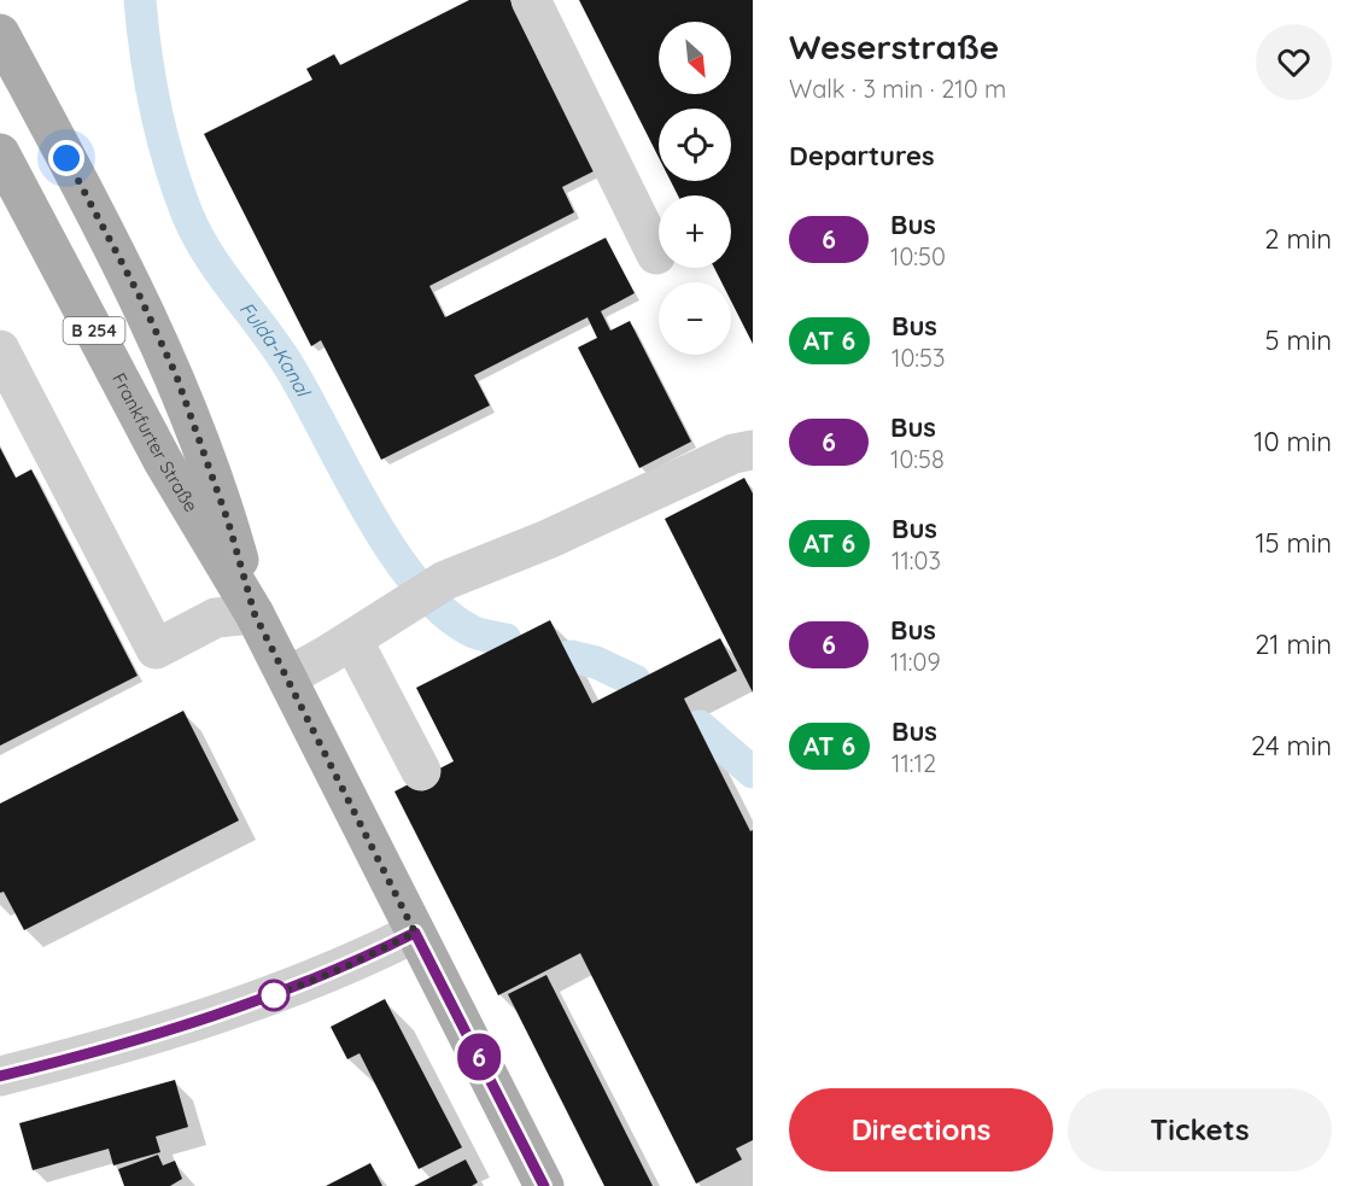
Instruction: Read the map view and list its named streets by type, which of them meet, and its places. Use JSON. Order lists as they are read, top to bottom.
{
  "streets": {
    "main road": ["B 254", "Frankfurter Straße"]
  },
  "water": ["Fulda-Kanal"],
  "lines": ["bus line 6"],
  "north": "bottom right",
  "page": {
    "on_map": "6",
    "heading": [
      ["Weserstraße", "Walk · 3 min · 210 m"],
      "Departures"
    ],
    "map_buttons": ["+", "−"],
    "list": [
      {
        "mark": "6",
        "name": "Bus",
        "note": "10:50",
        "value": "2 min"
      },
      {
        "mark": "AT 6",
        "name": "Bus",
        "note": "10:53",
        "value": "5 min"
      },
      {
        "mark": "6",
        "name": "Bus",
        "note": "10:58",
        "value": "10 min"
      },
      {
        "mark": "AT 6",
        "name": "Bus",
        "note": "11:03",
        "value": "15 min"
      },
      {
        "mark": "6",
        "name": "Bus",
        "note": "11:09",
        "value": "21 min"
      },
      {
        "mark": "AT 6",
        "name": "Bus",
        "note": "11:12",
        "value": "24 min"
      }
    ],
    "buttons": ["Directions", "Tickets"]
  }
}
